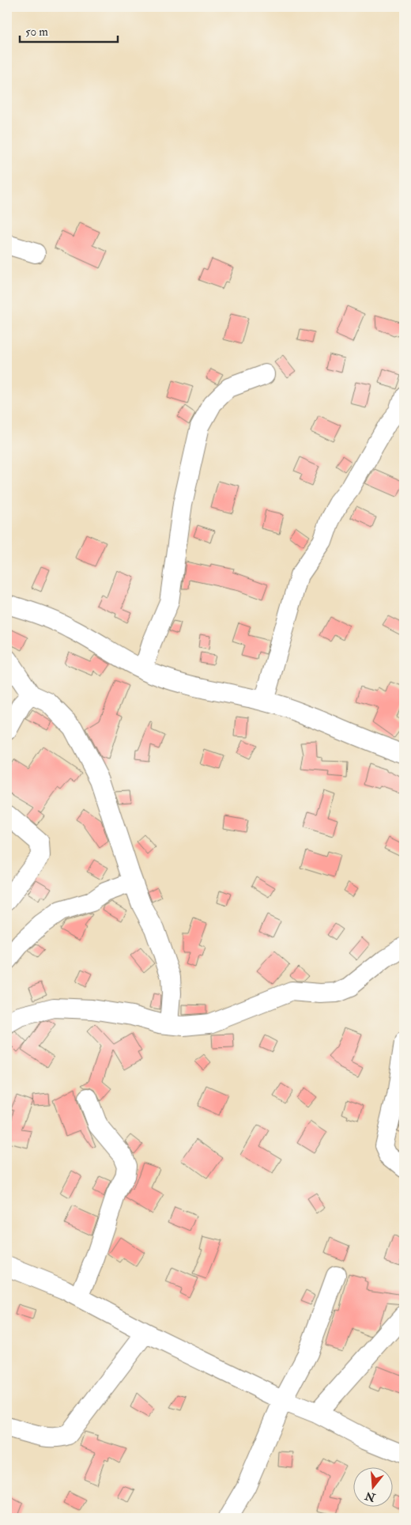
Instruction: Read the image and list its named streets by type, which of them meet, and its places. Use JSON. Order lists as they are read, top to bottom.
{
  "scale_bar": "50 m",
  "north": "bottom"
}
